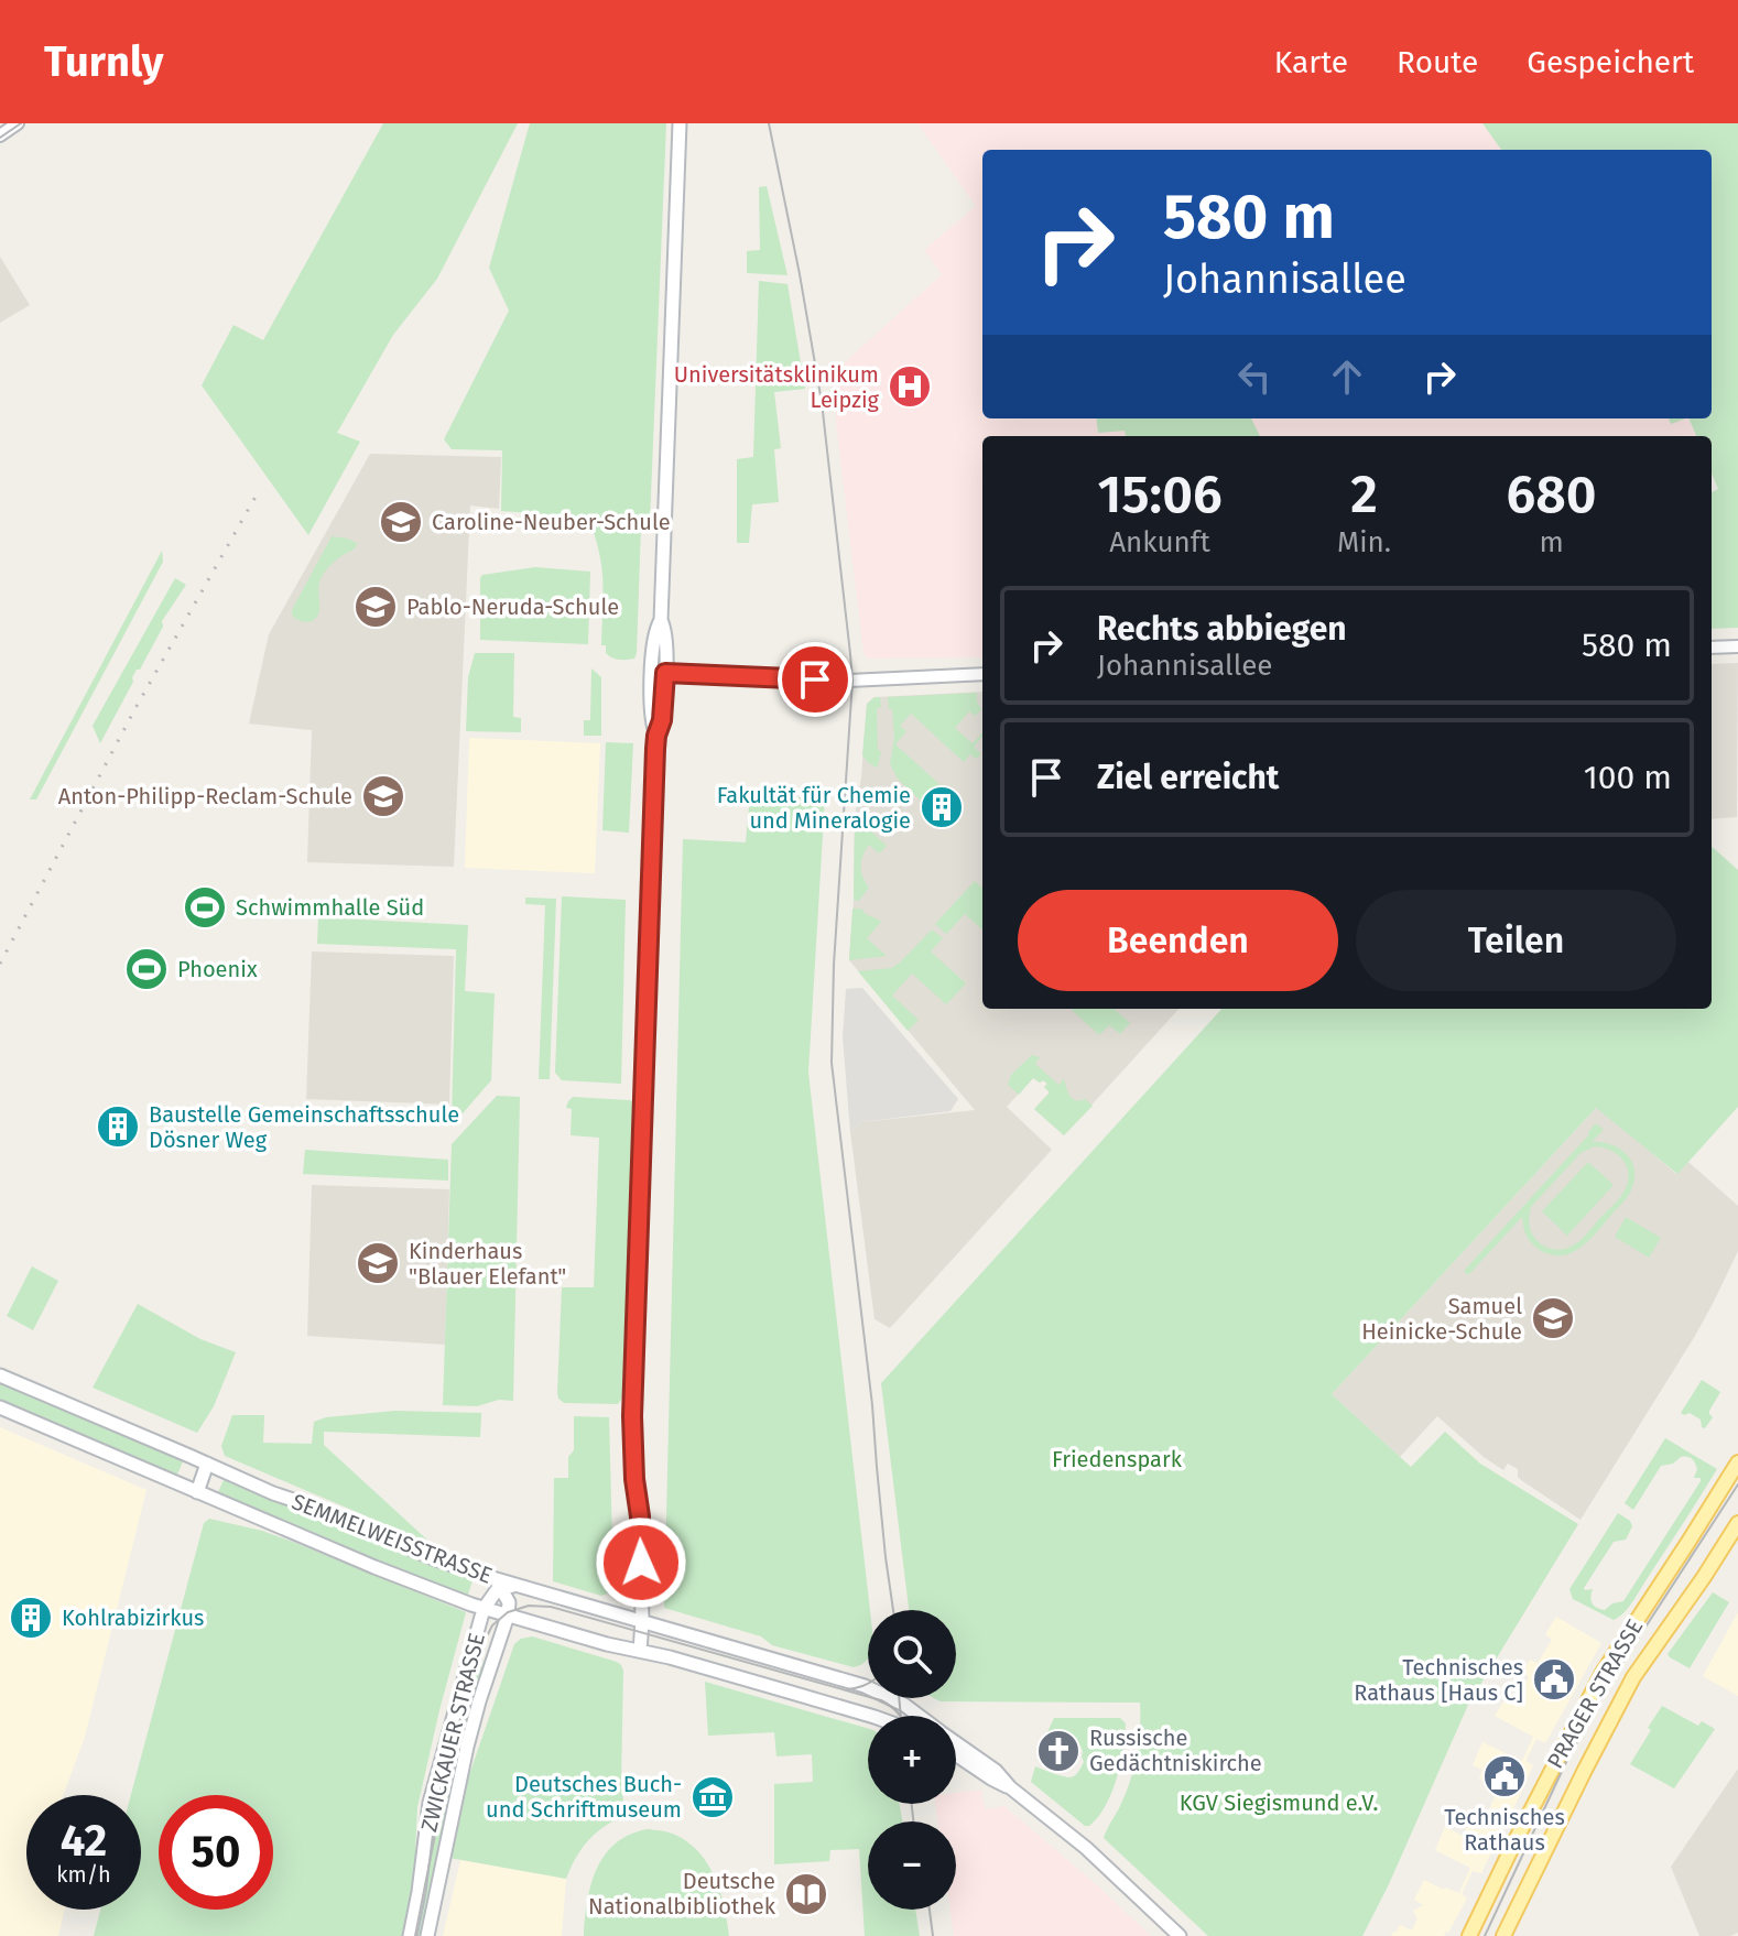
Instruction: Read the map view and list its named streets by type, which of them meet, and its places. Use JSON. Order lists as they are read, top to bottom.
{
  "streets": {
    "main road": ["SEMMELWEISSTRASSE", "PRAGER STRASSE", "ZWICKAUER STRASSE"]
  },
  "crossings": [
    ["SEMMELWEISSTRASSE", "ZWICKAUER STRASSE"]
  ],
  "parks": ["Friedenspark", "KGV Siegismund e.V."],
  "places": {
    "hospital": ["Universitätsklinikum Leipzig"],
    "school or university": [
      "Caroline-Neuber-Schule",
      "Pablo-Neruda-Schule",
      "Anton-Philipp-Reclam-Schule",
      "Kinderhaus \"Blauer Elefant\"",
      "Samuel Heinicke-Schule"
    ],
    "building": ["Fakultät für Chemie und Mineralogie", "Baustelle Gemeinschaftsschule Dösner Weg", "Kohlrabizirkus"],
    "sports": ["Schwimmhalle Süd", "Phoenix"],
    "public building": ["Technisches Rathaus [Haus C]", "Technisches Rathaus"],
    "church": ["Russische Gedächtniskirche"],
    "museum": ["Deutsches Buch- und Schriftmuseum"],
    "library": ["Deutsche Nationalbibliothek"]
  },
  "page": {
    "header": "Turnly",
    "nav": ["Karte", "Route", "Gespeichert"],
    "turn": ["580 m", "Johannisallee"],
    "eta": [
      "15:06",
      "Ankunft",
      "2",
      "Min.",
      "680",
      "m"
    ],
    "list": [
      {
        "name": "Rechts abbiegen",
        "note": "Johannisallee",
        "value": "580 m"
      },
      {
        "name": "Ziel erreicht",
        "value": "100 m"
      }
    ],
    "buttons": ["Beenden", "Teilen"],
    "map_buttons": ["+", "−"],
    "speed": "42 km/h",
    "limit": "50"
  }
}
